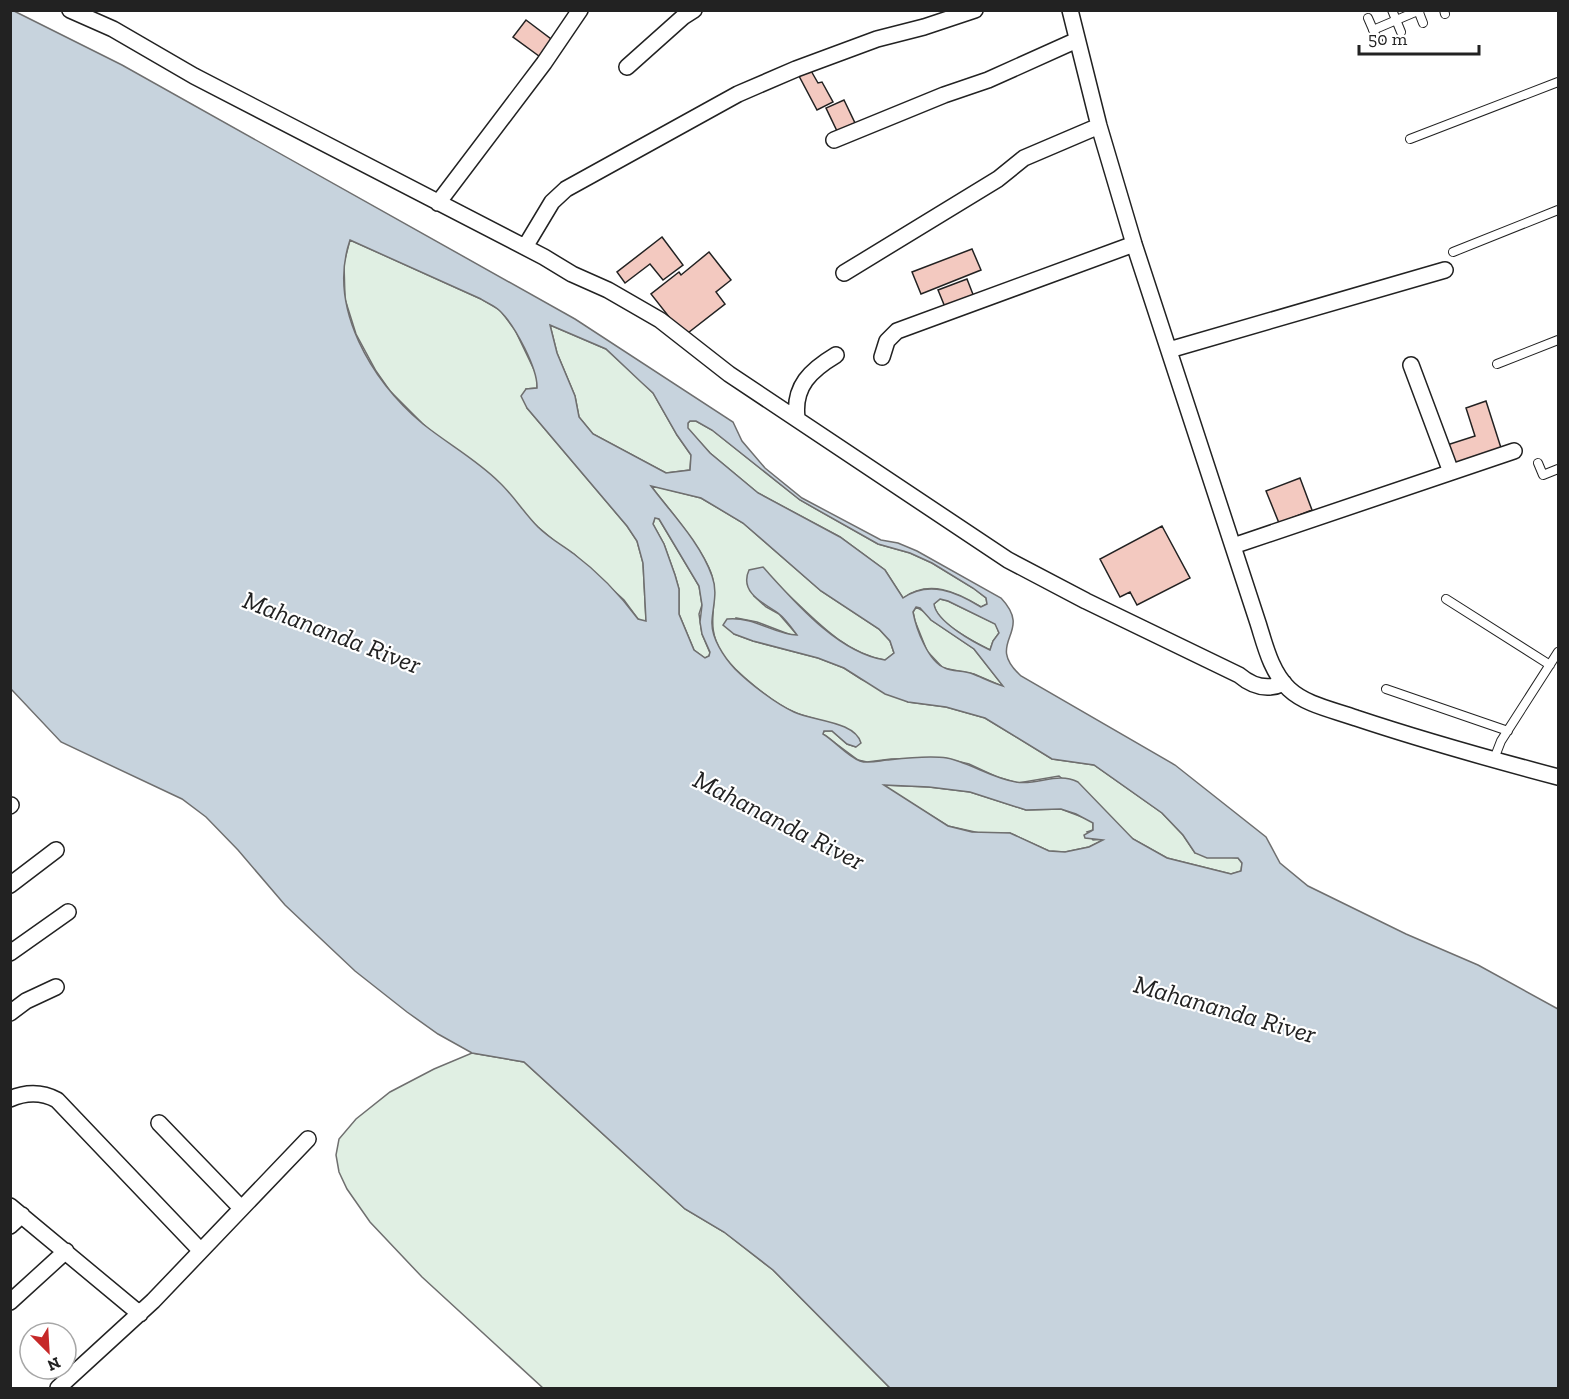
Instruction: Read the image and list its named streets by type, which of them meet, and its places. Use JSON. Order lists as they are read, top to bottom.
{
  "water": ["Mahananda River"],
  "scale_bar": "50 m",
  "north": "bottom right"
}
